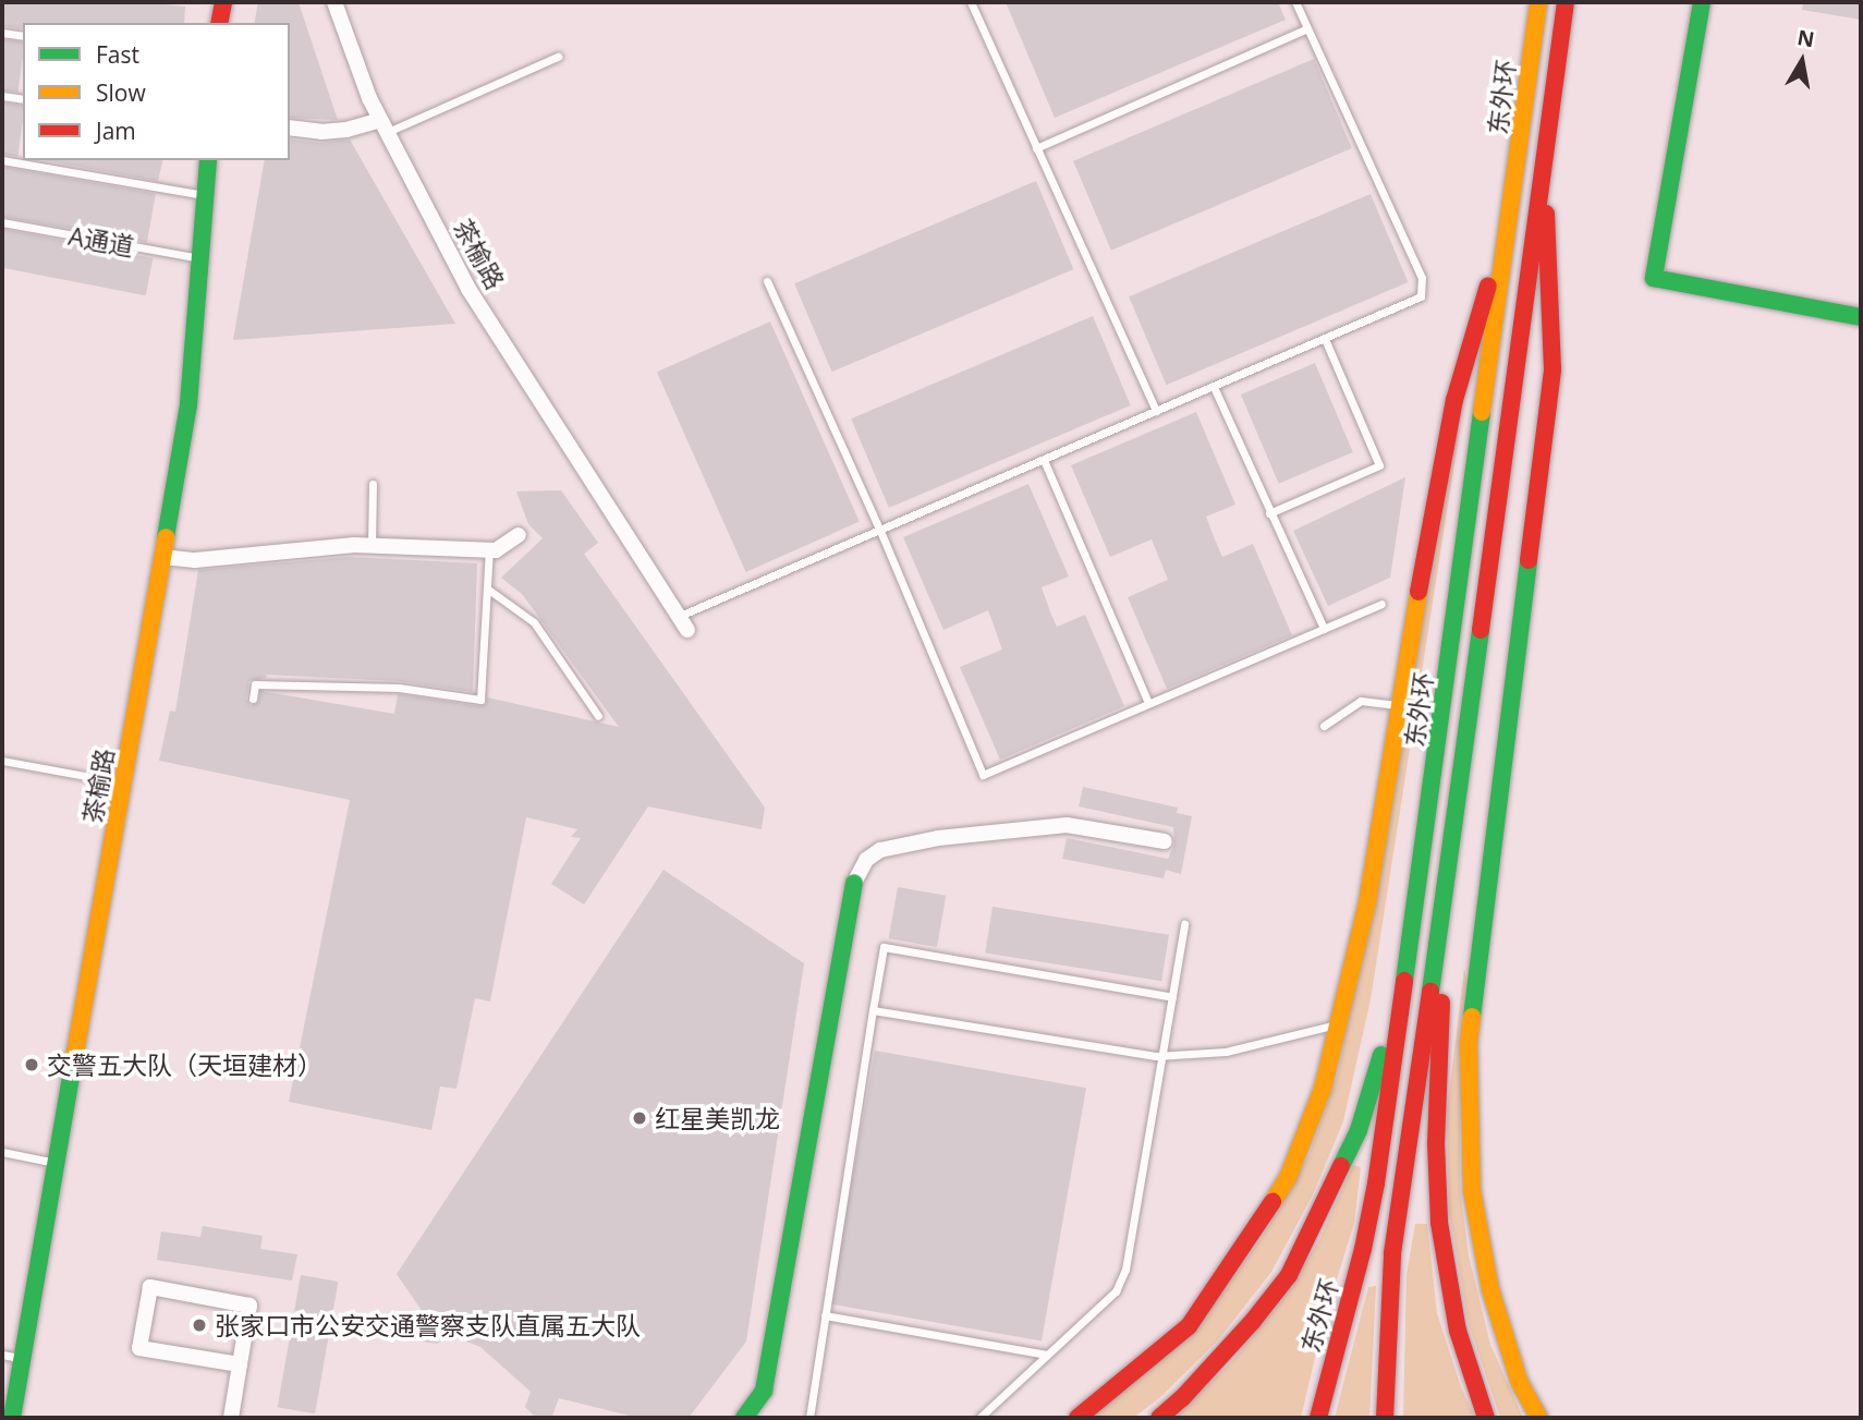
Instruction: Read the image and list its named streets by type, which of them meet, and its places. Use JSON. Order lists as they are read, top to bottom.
{
  "streets": {
    "main road": ["东外环", "茶榆路"],
    "lane": ["A通道"]
  },
  "crossings": [
    ["A通道", "茶榆路"]
  ],
  "places": ["交警五大队（天垣建材）", "红星美凯龙", "张家口市公安交通警察支队直属五大队"],
  "legend": ["Fast", "Slow", "Jam"],
  "north": "top"
}
